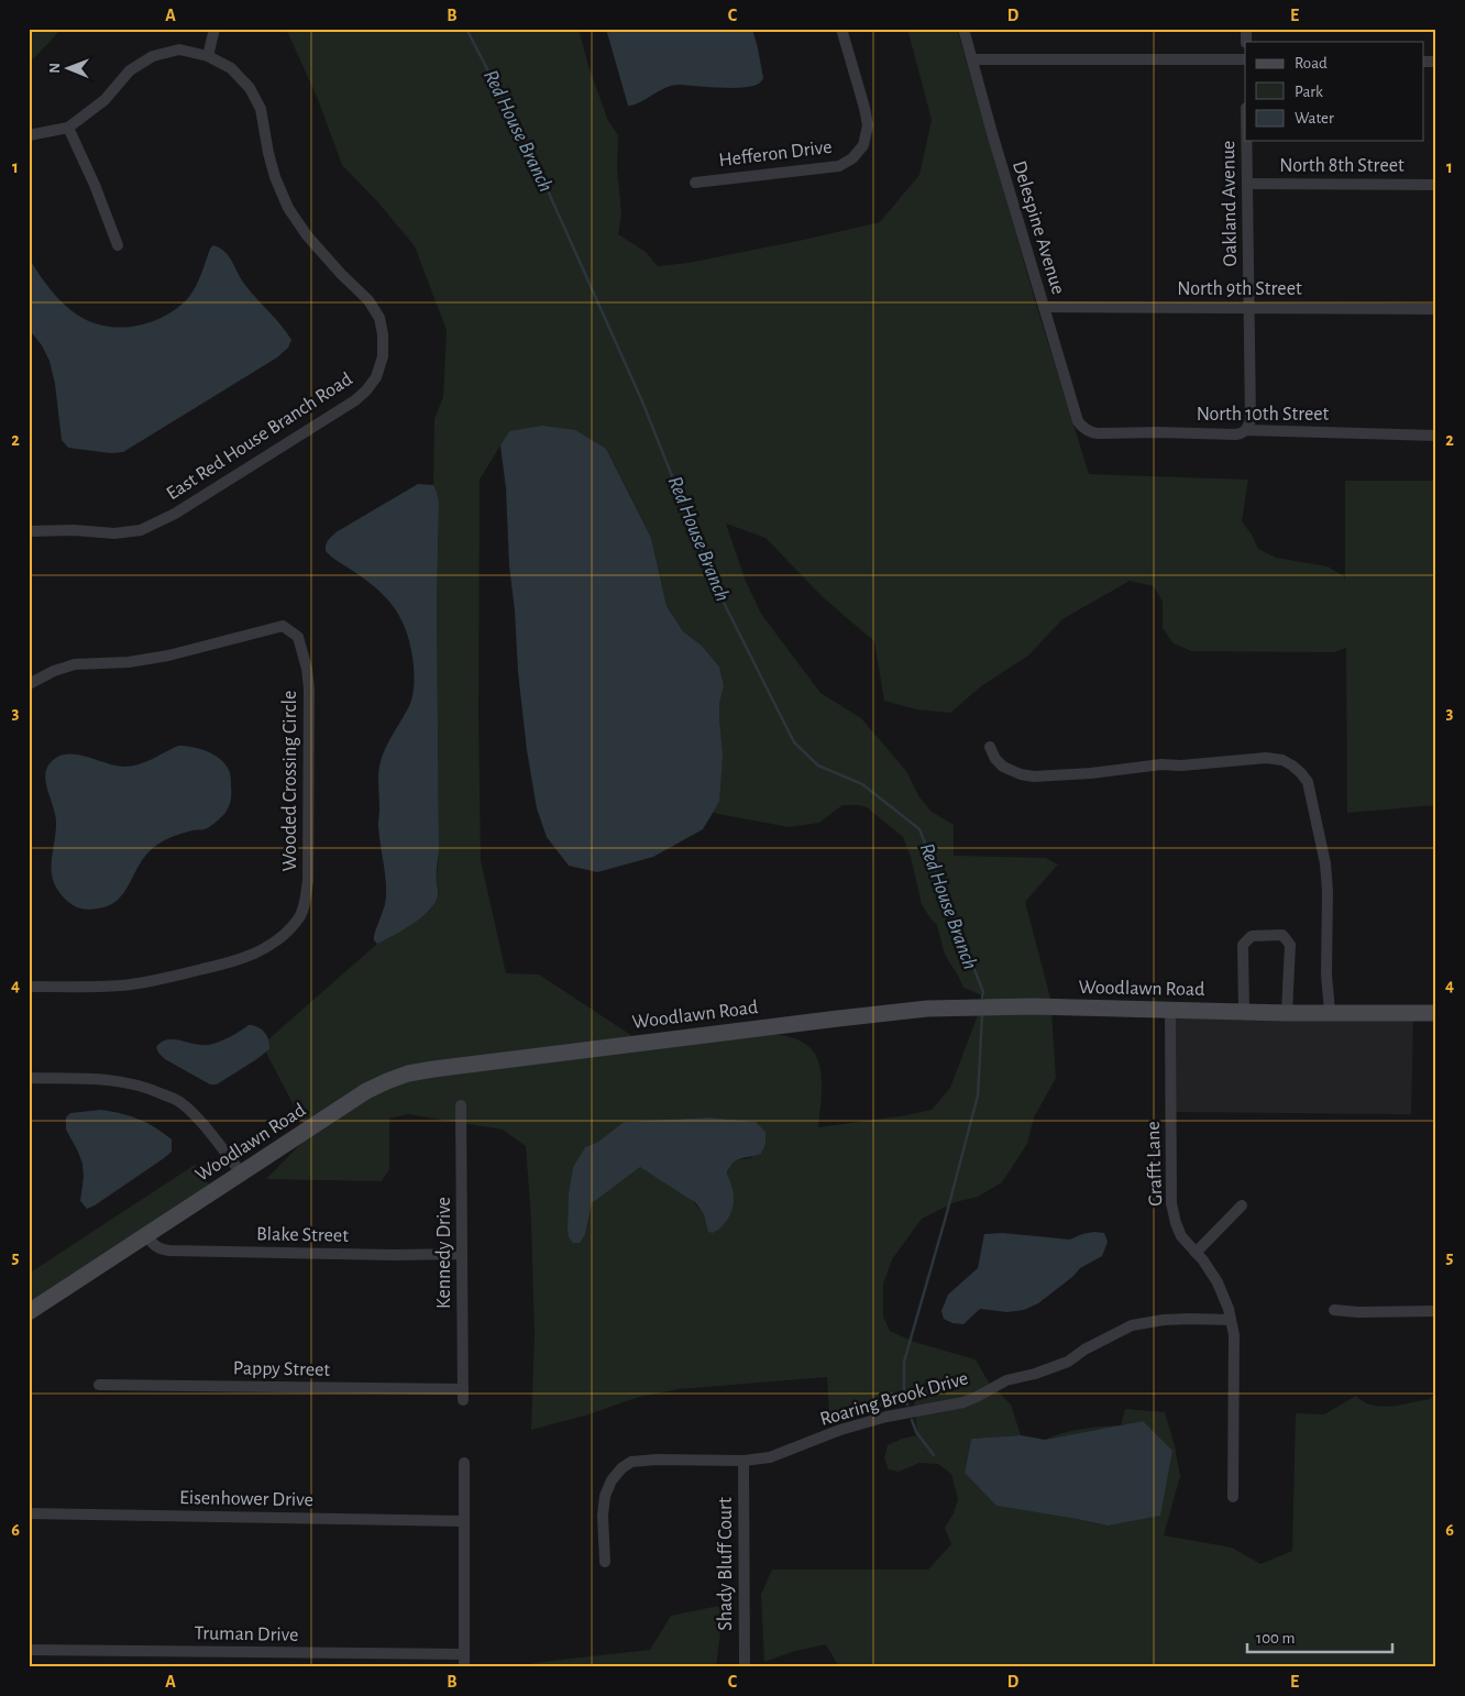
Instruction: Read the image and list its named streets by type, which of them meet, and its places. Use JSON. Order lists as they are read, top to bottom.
{
  "streets": {
    "street": [
      "Hefferon Drive",
      "North 8th Street",
      "Oakland Avenue",
      "Delespine Avenue",
      "North 9th Street",
      "North 10th Street",
      "East Red House Branch Road",
      "Wooded Crossing Circle",
      "Woodlawn Road",
      "Grafft Lane",
      "Blake Street",
      "Kennedy Drive",
      "Pappy Street",
      "Roaring Brook Drive",
      "Eisenhower Drive",
      "Shady Bluff Court",
      "Truman Drive"
    ]
  },
  "crossings": [
    ["North 8th Street", "Oakland Avenue"],
    ["Oakland Avenue", "North 9th Street"],
    ["Oakland Avenue", "North 10th Street"],
    ["Delespine Avenue", "North 9th Street"],
    ["Delespine Avenue", "North 10th Street"],
    ["Woodlawn Road", "Grafft Lane"],
    ["Woodlawn Road", "Blake Street"],
    ["Grafft Lane", "Roaring Brook Drive"],
    ["Blake Street", "Kennedy Drive"],
    ["Kennedy Drive", "Pappy Street"],
    ["Roaring Brook Drive", "Shady Bluff Court"]
  ],
  "water": ["Red House Branch"],
  "legend": ["Road", "Park", "Water"],
  "scale_bar": "100 m",
  "north": "left",
  "grid": {
    "columns": [
      "A",
      "B",
      "C",
      "D",
      "E"
    ],
    "rows": [
      "1",
      "2",
      "3",
      "4",
      "5",
      "6"
    ]
  }
}
